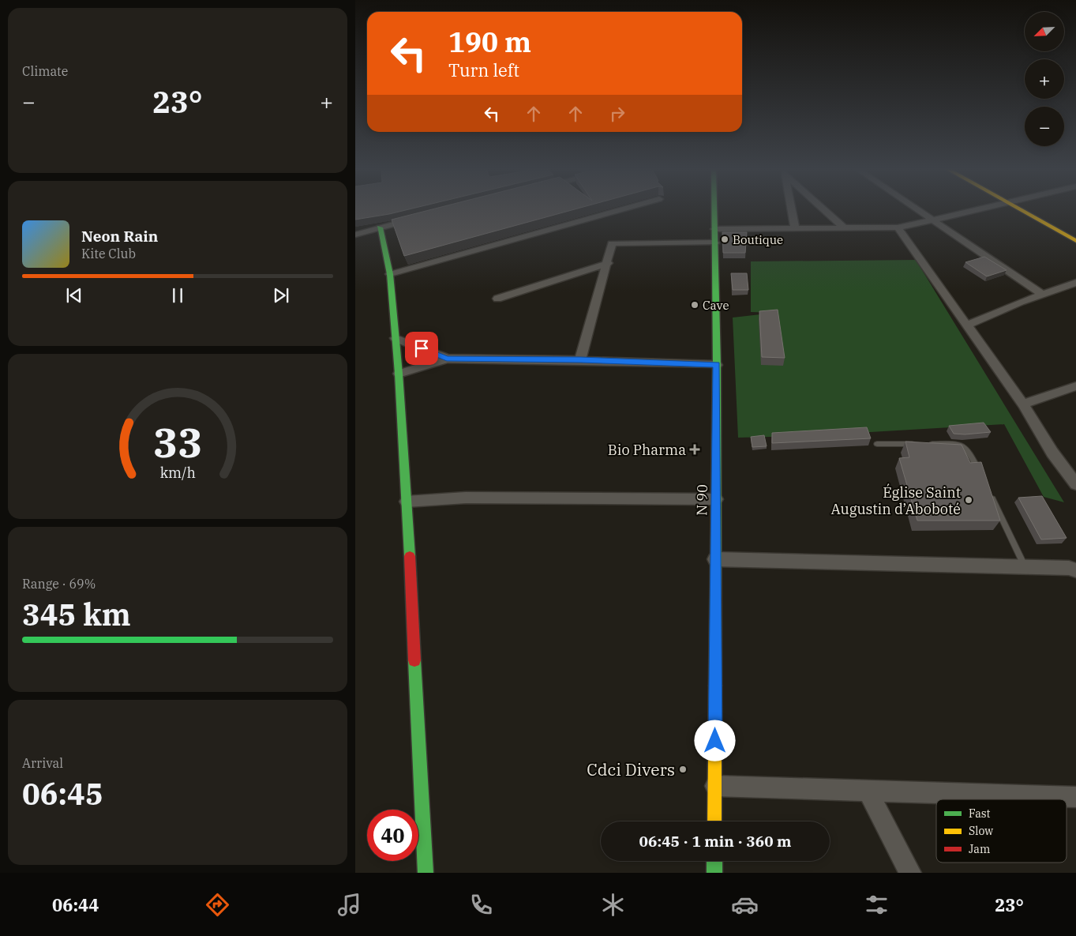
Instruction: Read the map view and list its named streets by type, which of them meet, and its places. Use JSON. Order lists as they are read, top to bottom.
{
  "streets": {
    "street": ["N 90"]
  },
  "places": {
    "other": [
      "Boutique",
      "Cave",
      "Église Saint Augustin d’Aboboté",
      "Cdci Divers"
    ],
    "health": ["Bio Pharma"]
  },
  "legend": ["Fast", "Slow", "Jam"],
  "north": "bottom left",
  "page": {
    "tile": [
      "Climate",
      ["Range · 69%", "345 km"],
      ["Arrival", "06:45"]
    ],
    "map_buttons": ["+", "−"],
    "turn": ["190 m", "Turn left"],
    "heat": ["−", "23°", "+"],
    "song": ["Neon Rain", "Kite Club"],
    "limit": "40",
    "trip": "06:45 · 1 min · 360 m",
    "tabs": ["06:44", "23°"],
    "gauge": ["33", "km/h"]
  }
}
